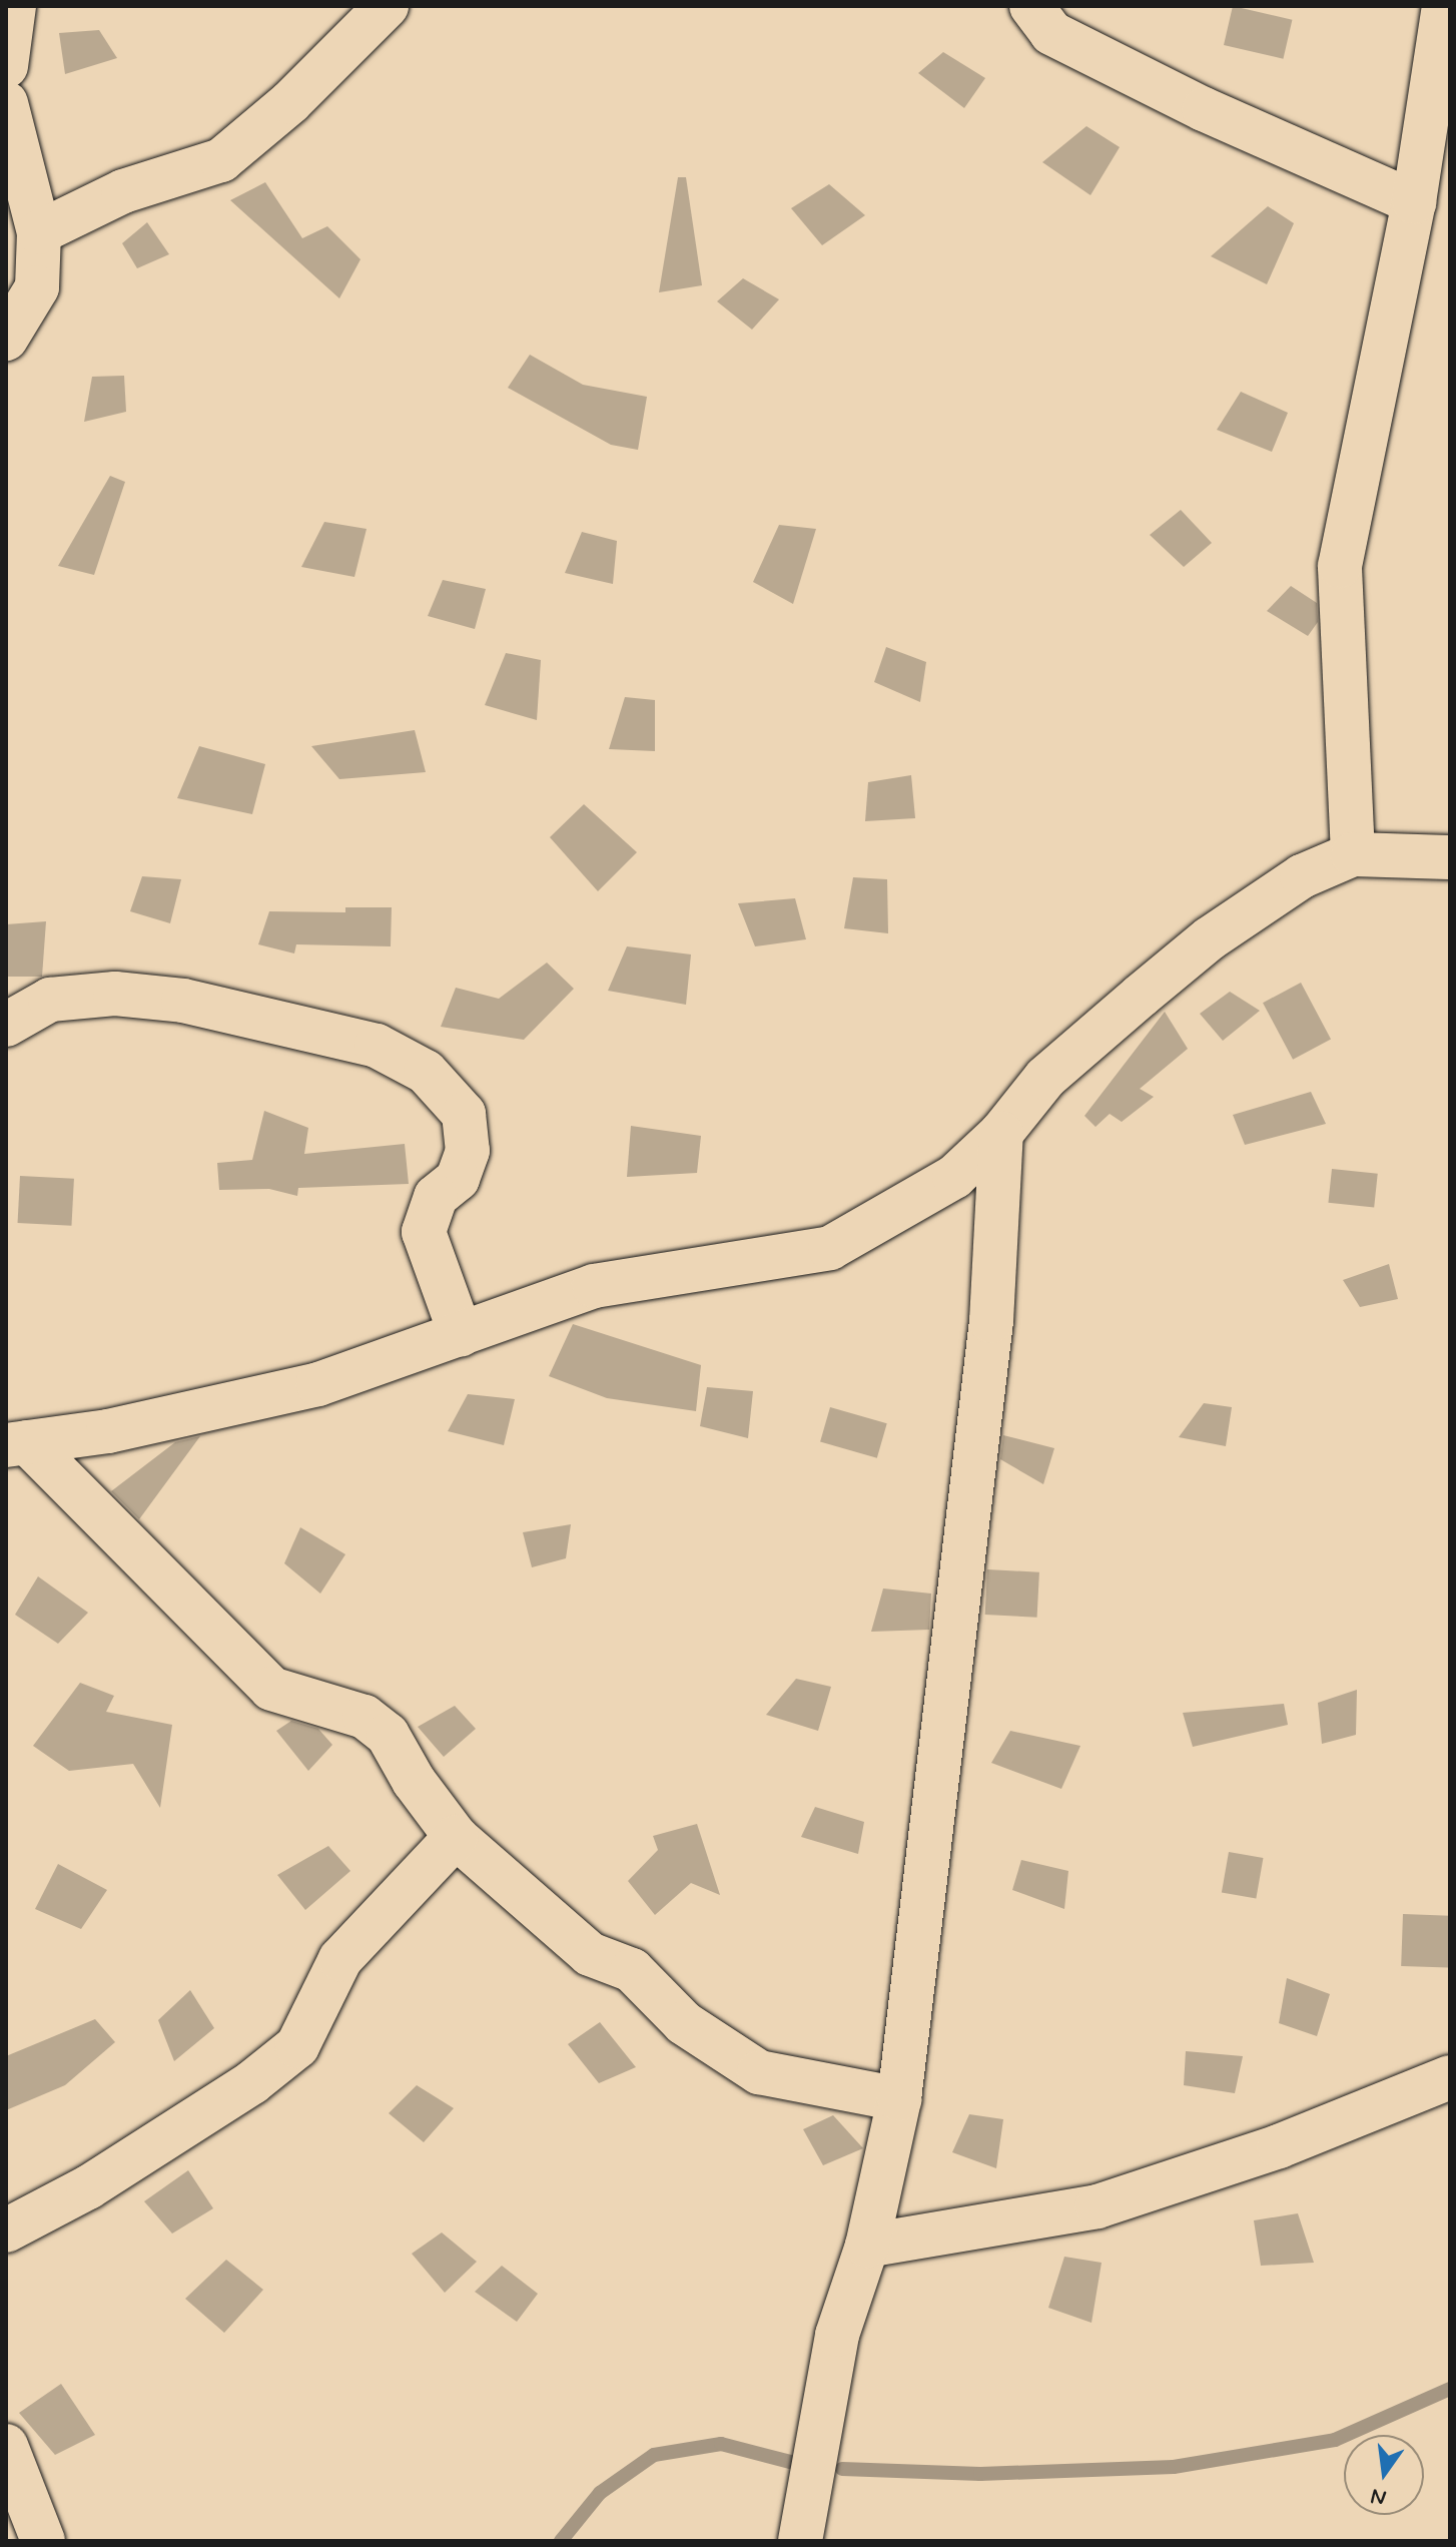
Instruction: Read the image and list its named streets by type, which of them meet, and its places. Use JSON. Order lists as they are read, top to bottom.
{
  "north": "bottom"
}
